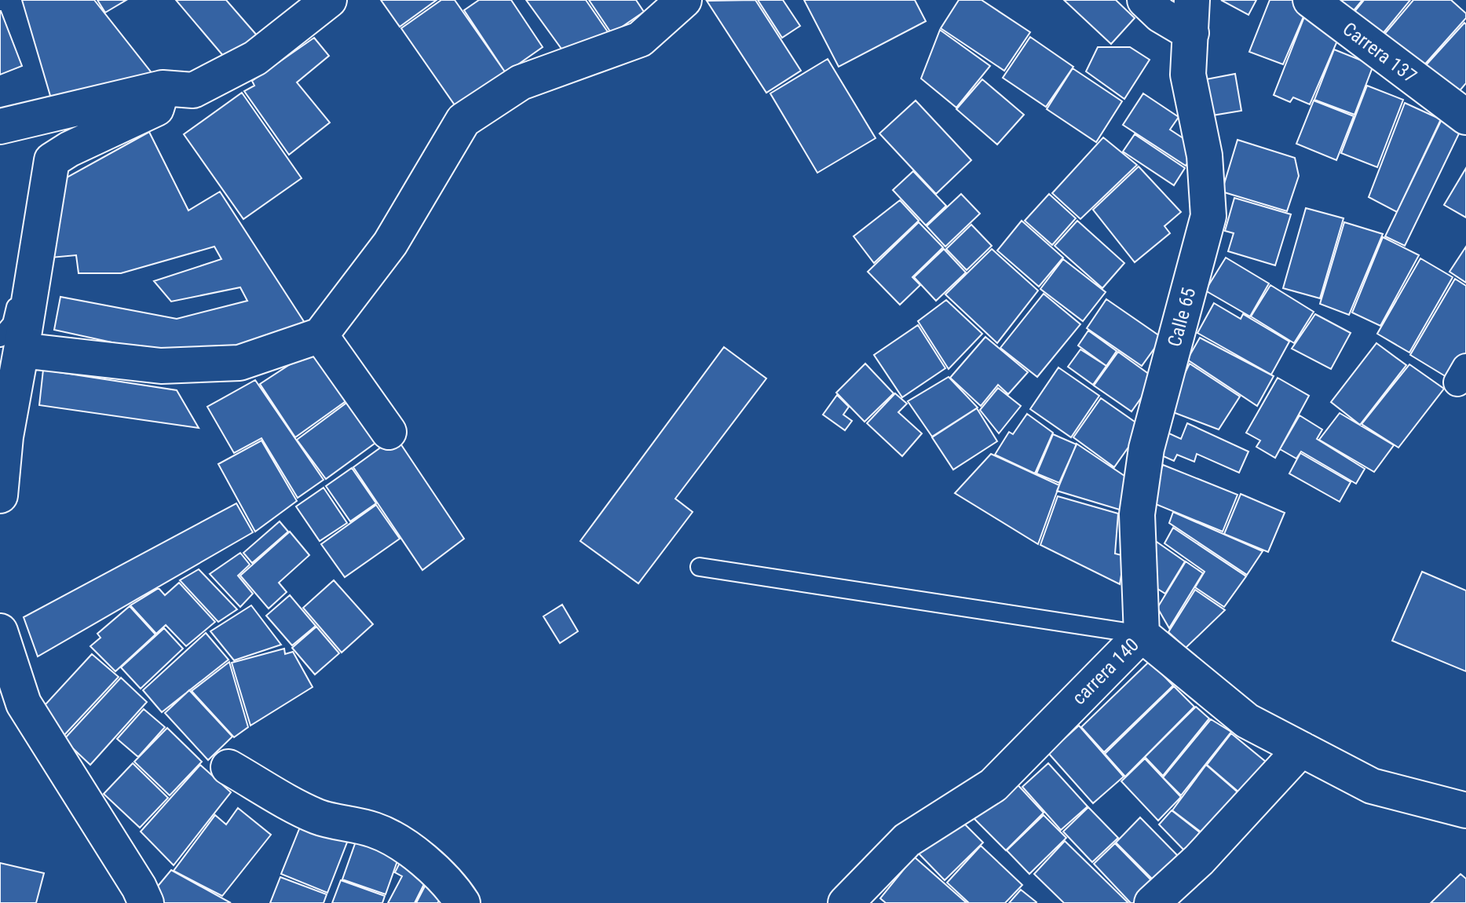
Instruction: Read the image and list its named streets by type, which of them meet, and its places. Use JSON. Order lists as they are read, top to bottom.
{
  "streets": {
    "street": ["Carrera 137", "Calle 65", "carrera 140"]
  },
  "crossings": [
    ["Calle 65", "carrera 140"]
  ]
}
